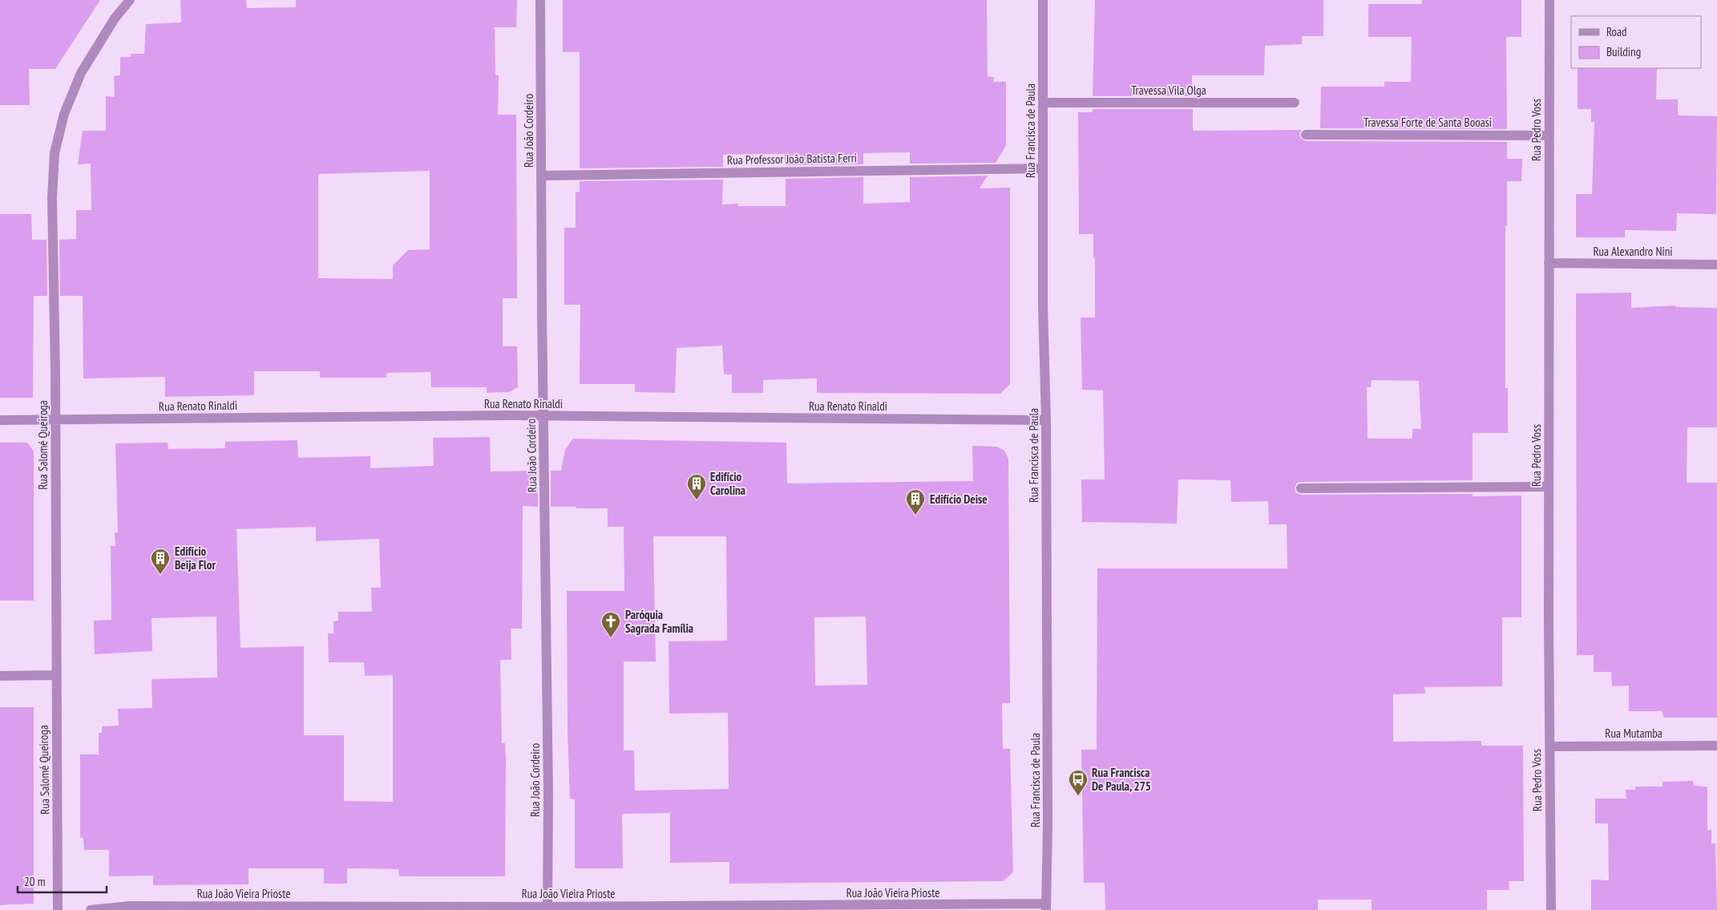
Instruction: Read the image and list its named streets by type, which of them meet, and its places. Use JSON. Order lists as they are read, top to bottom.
{
  "streets": {
    "street": [
      "Travessa Vila Olga",
      "Travessa Forte de Santa Booasi",
      "Rua Pedro Voss",
      "Rua João Cordeiro",
      "Rua Francisca de Paula",
      "Rua Professor João Batista Ferri",
      "Rua Alexandro Nini",
      "Rua Renato Rinaldi",
      "Rua Salomé Queiroga",
      "Rua Mutamba",
      "Rua João Vieira Prioste"
    ]
  },
  "crossings": [
    ["Travessa Vila Olga", "Rua Francisca de Paula"],
    ["Travessa Forte de Santa Booasi", "Rua Pedro Voss"],
    ["Rua Pedro Voss", "Rua Alexandro Nini"],
    ["Rua Pedro Voss", "Rua Mutamba"],
    ["Rua João Cordeiro", "Rua Professor João Batista Ferri"],
    ["Rua João Cordeiro", "Rua Renato Rinaldi"],
    ["Rua João Cordeiro", "Rua João Vieira Prioste"],
    ["Rua Francisca de Paula", "Rua Professor João Batista Ferri"],
    ["Rua Francisca de Paula", "Rua Renato Rinaldi"],
    ["Rua Francisca de Paula", "Rua João Vieira Prioste"],
    ["Rua Renato Rinaldi", "Rua Salomé Queiroga"]
  ],
  "places": {
    "building": ["Edifício Carolina", "Edifício Deise", "Edifício Beija Flor"],
    "church": ["Paróquia Sagrada Família"],
    "bus stop": ["Rua Francisca De Paula, 275"]
  },
  "legend": ["Road", "Building"],
  "scale_bar": "20 m"
}
